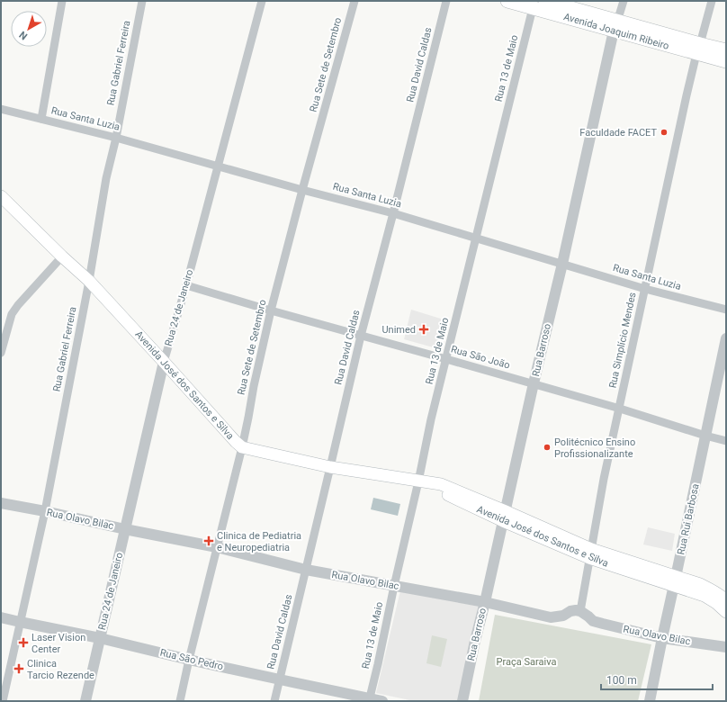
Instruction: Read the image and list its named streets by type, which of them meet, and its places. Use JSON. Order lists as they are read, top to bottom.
{
  "streets": {
    "main road": ["Avenida Joaquim Ribeiro", "Avenida José dos Santos e Silva"],
    "street": [
      "Rua Gabriel Ferreira",
      "Rua Sete de Setembro",
      "Rua David Caldas",
      "Rua 13 de Maio",
      "Rua Santa Luzia",
      "Rua 24 de Janeiro",
      "Rua Simplício Mendes",
      "Rua Barroso",
      "Rua São João",
      "Rua Olavo Bilac",
      "Rua Rui Barbosa",
      "Rua São Pedro"
    ]
  },
  "crossings": [
    ["Avenida Joaquim Ribeiro", "Rua 13 de Maio"],
    ["Avenida Joaquim Ribeiro", "Rua Simplício Mendes"],
    ["Avenida Joaquim Ribeiro", "Rua Barroso"],
    ["Rua Gabriel Ferreira", "Rua Santa Luzia"],
    ["Rua Gabriel Ferreira", "Avenida José dos Santos e Silva"],
    ["Rua Gabriel Ferreira", "Rua Olavo Bilac"],
    ["Rua Gabriel Ferreira", "Rua São Pedro"],
    ["Rua Sete de Setembro", "Rua Santa Luzia"],
    ["Rua Sete de Setembro", "Rua São João"],
    ["Rua Sete de Setembro", "Avenida José dos Santos e Silva"],
    ["Rua Sete de Setembro", "Rua Olavo Bilac"],
    ["Rua Sete de Setembro", "Rua São Pedro"],
    ["Rua David Caldas", "Rua Santa Luzia"],
    ["Rua David Caldas", "Rua São João"],
    ["Rua David Caldas", "Avenida José dos Santos e Silva"],
    ["Rua David Caldas", "Rua Olavo Bilac"],
    ["Rua David Caldas", "Rua São Pedro"],
    ["Rua 13 de Maio", "Rua Santa Luzia"],
    ["Rua 13 de Maio", "Rua São João"],
    ["Rua 13 de Maio", "Avenida José dos Santos e Silva"],
    ["Rua 13 de Maio", "Rua Olavo Bilac"],
    ["Rua 13 de Maio", "Rua São Pedro"],
    ["Rua Santa Luzia", "Rua 24 de Janeiro"],
    ["Rua Santa Luzia", "Rua Simplício Mendes"],
    ["Rua Santa Luzia", "Rua Barroso"],
    ["Rua 24 de Janeiro", "Rua São João"],
    ["Rua 24 de Janeiro", "Avenida José dos Santos e Silva"],
    ["Rua 24 de Janeiro", "Rua Olavo Bilac"],
    ["Rua 24 de Janeiro", "Rua São Pedro"],
    ["Rua Simplício Mendes", "Rua São João"],
    ["Rua Simplício Mendes", "Avenida José dos Santos e Silva"],
    ["Rua Simplício Mendes", "Rua Olavo Bilac"],
    ["Rua Barroso", "Rua São João"],
    ["Rua Barroso", "Avenida José dos Santos e Silva"],
    ["Rua Barroso", "Rua Olavo Bilac"],
    ["Rua São João", "Rua Rui Barbosa"],
    ["Avenida José dos Santos e Silva", "Rua Rui Barbosa"],
    ["Rua Olavo Bilac", "Rua Rui Barbosa"]
  ],
  "parks": ["Praça Saraiva"],
  "places": {
    "other": ["Faculdade FACET", "Politécnico Ensino Profissionalizante"],
    "health": [
      "Unimed",
      "Clinica de Pediatria e Neuropediatria",
      "Laser Vision Center",
      "Clinica Tarcio Rezende"
    ]
  },
  "scale_bar": "100 m",
  "north": "bottom left"
}
